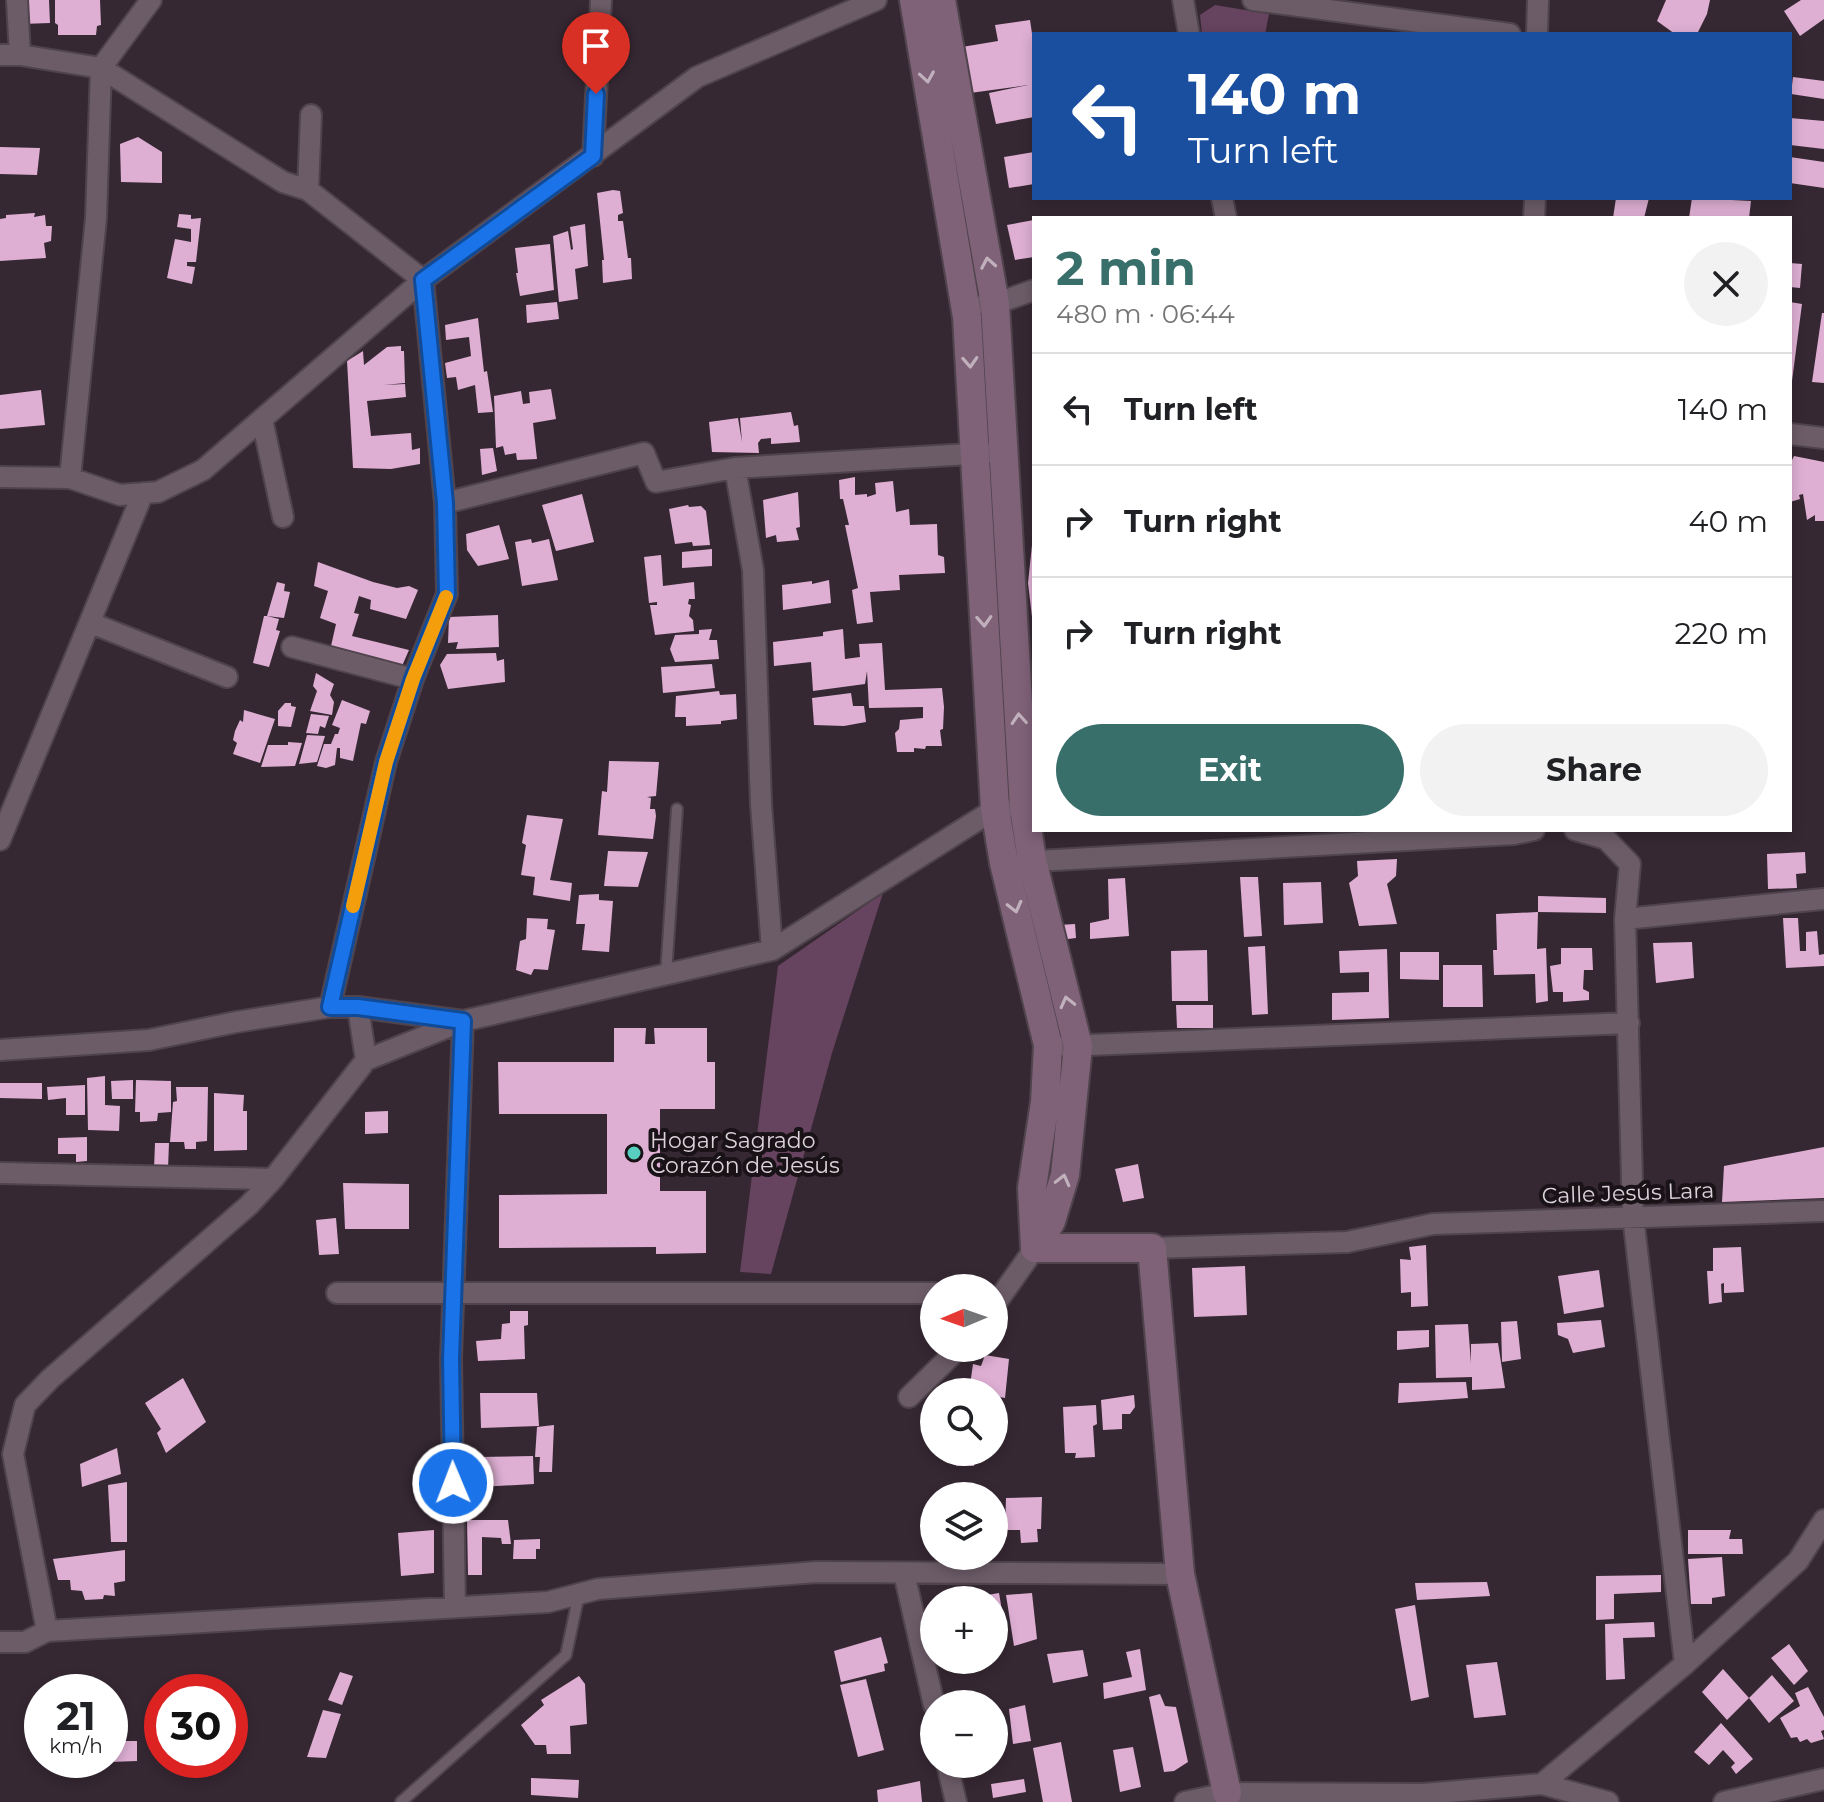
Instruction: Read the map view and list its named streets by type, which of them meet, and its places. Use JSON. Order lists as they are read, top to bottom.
{
  "streets": {
    "street": ["Calle Jesús Lara"]
  },
  "places": ["Hogar Sagrado Corazón de Jesús"],
  "north": "left",
  "page": {
    "turn": ["140 m", "Turn left"],
    "heading": ["2 min", "480 m · 06:44"],
    "list": [
      {
        "name": "Turn left",
        "value": "140 m"
      },
      {
        "name": "Turn right",
        "value": "40 m"
      },
      {
        "name": "Turn right",
        "value": "220 m"
      }
    ],
    "buttons": ["Exit", "Share"],
    "map_buttons": ["+", "−"],
    "speed": "21 km/h",
    "limit": "30"
  }
}
